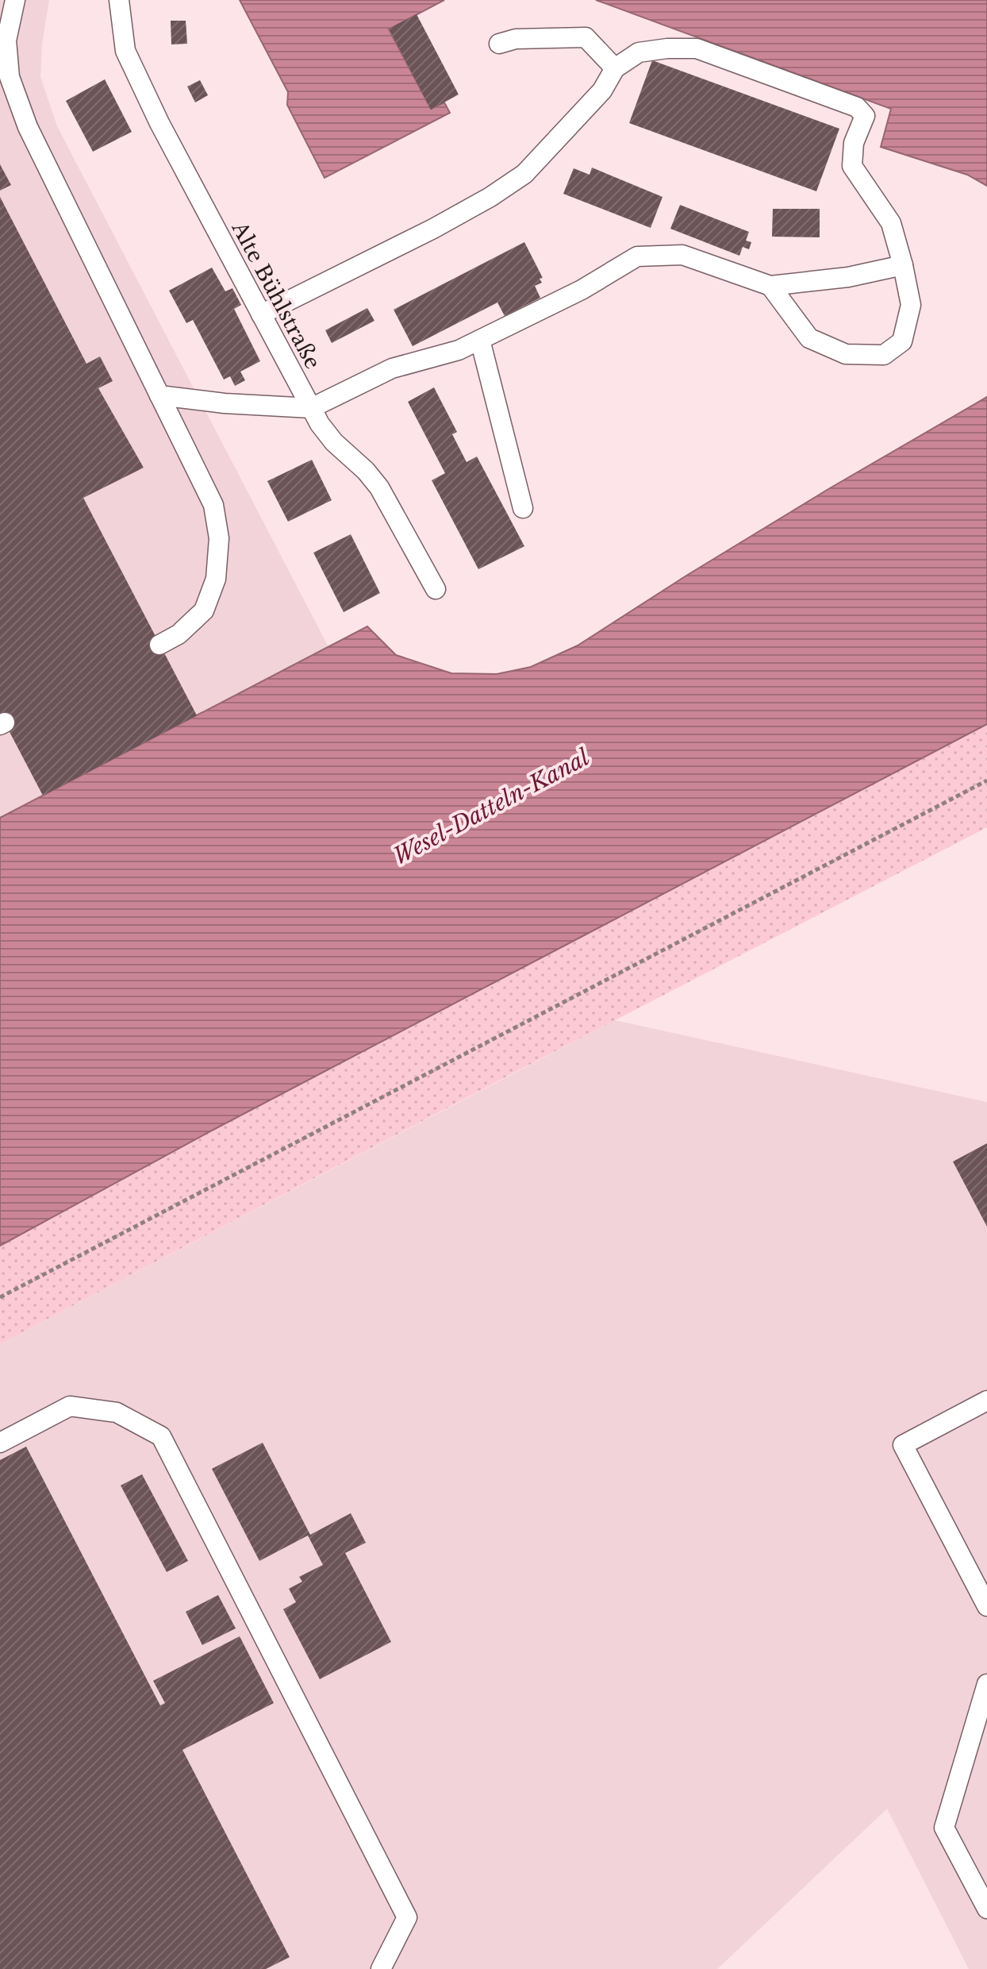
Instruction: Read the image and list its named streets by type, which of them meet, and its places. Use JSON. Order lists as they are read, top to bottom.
{
  "streets": {
    "lane": ["Alte Bühlstraße"]
  },
  "water": ["Wesel-Datteln-Kanal"]
}
